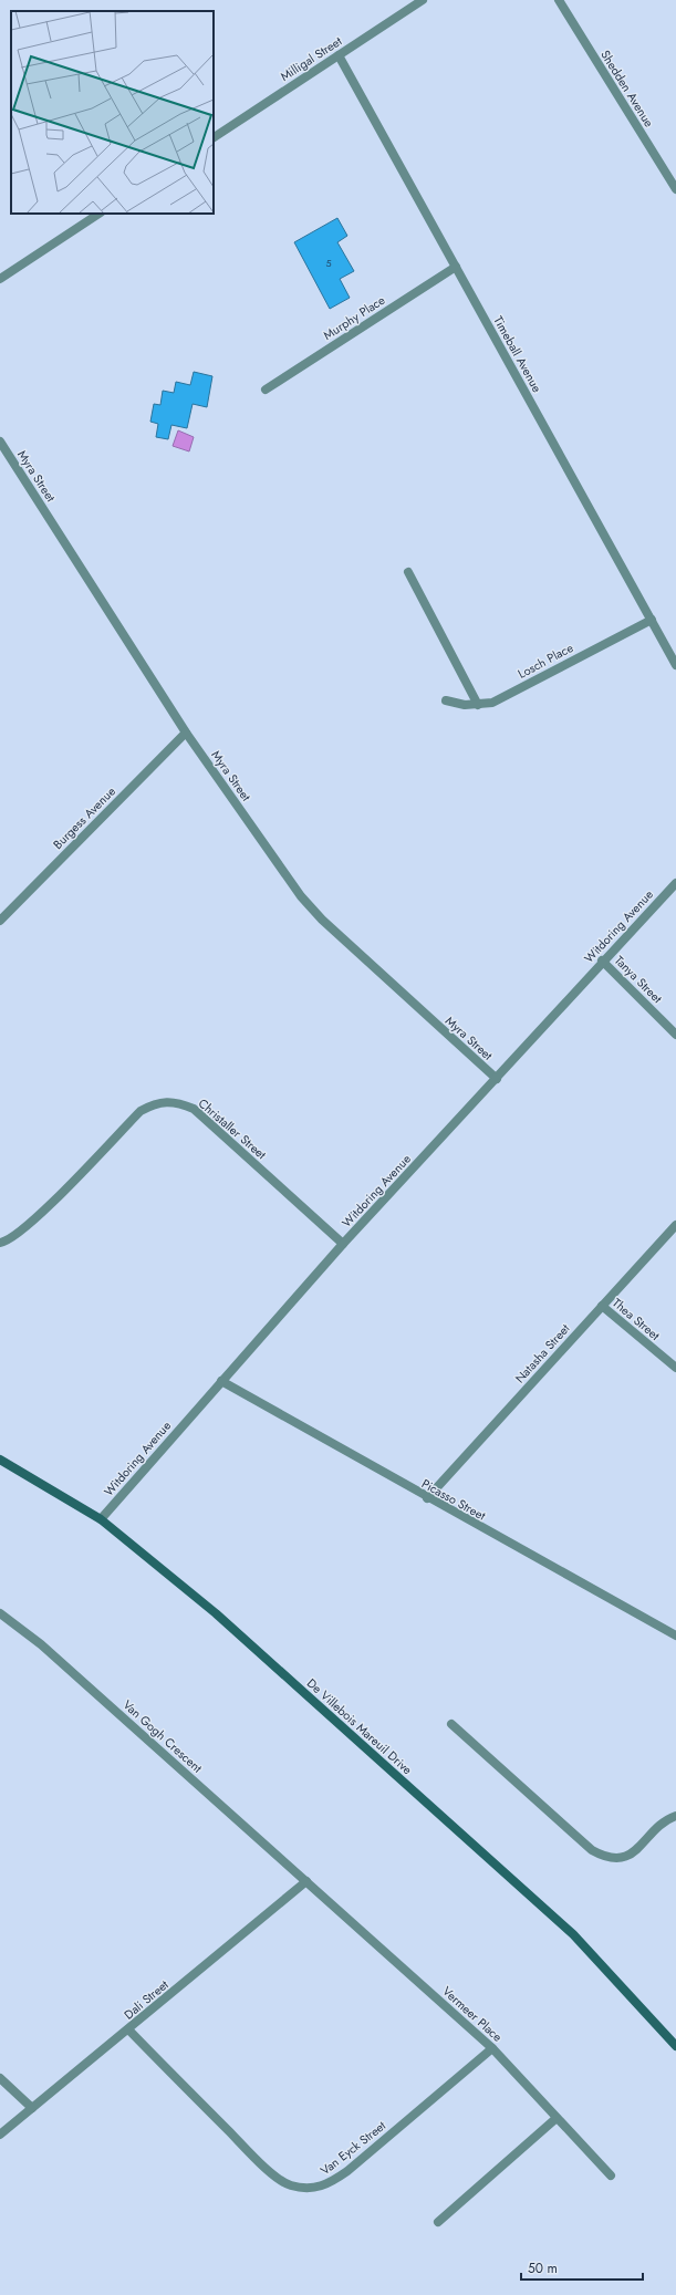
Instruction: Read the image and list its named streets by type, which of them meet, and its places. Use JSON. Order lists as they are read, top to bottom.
{
  "streets": {
    "main road": ["De Villebois Mareuil Drive"],
    "street": [
      "Milligal Street",
      "Shedden Avenue",
      "Murphy Place",
      "Timeball Avenue",
      "Myra Street",
      "Losch Place",
      "Burgess Avenue",
      "Witdoring Avenue",
      "Tanya Street",
      "Christaller Street",
      "Thea Street",
      "Natasha Street",
      "Picasso Street",
      "Van Gogh Crescent",
      "Dali Street",
      "Vermeer Place",
      "Van Eyck Street"
    ]
  },
  "crossings": [
    ["Milligal Street", "Timeball Avenue"],
    ["Murphy Place", "Timeball Avenue"],
    ["Timeball Avenue", "Losch Place"],
    ["Myra Street", "Burgess Avenue"],
    ["Myra Street", "Witdoring Avenue"],
    ["Witdoring Avenue", "Tanya Street"],
    ["Witdoring Avenue", "Christaller Street"],
    ["Witdoring Avenue", "Picasso Street"],
    ["Witdoring Avenue", "De Villebois Mareuil Drive"],
    ["Thea Street", "Natasha Street"],
    ["Natasha Street", "Picasso Street"],
    ["Van Gogh Crescent", "Dali Street"],
    ["Van Gogh Crescent", "Vermeer Place"],
    ["Dali Street", "Vermeer Place"],
    ["Dali Street", "Van Eyck Street"],
    ["Vermeer Place", "Van Eyck Street"]
  ],
  "house_numbers": ["5"],
  "scale_bar": "50 m"
}
